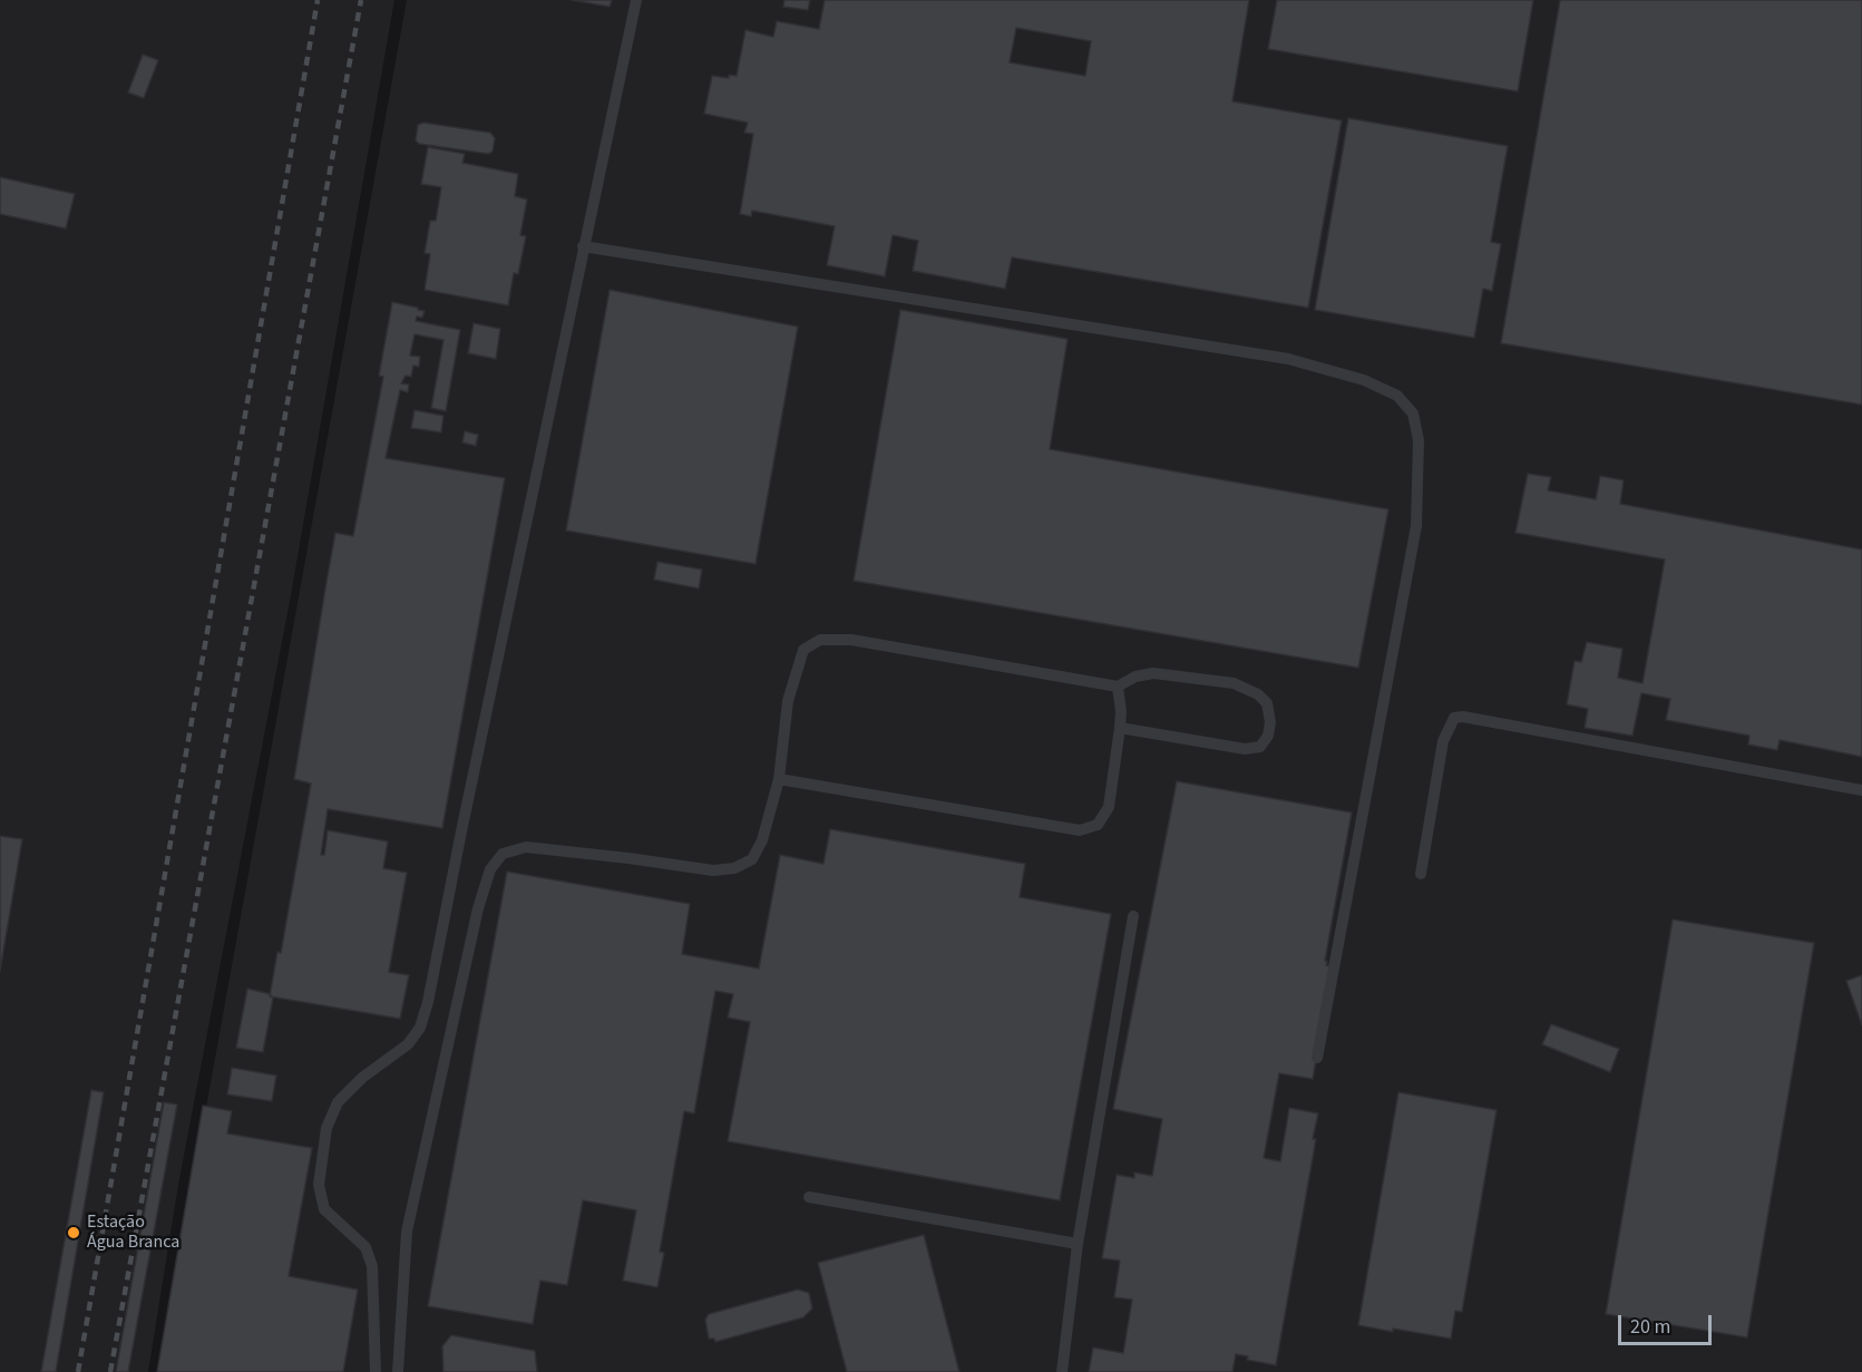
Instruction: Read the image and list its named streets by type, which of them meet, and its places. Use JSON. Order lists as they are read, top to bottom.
{
  "places": ["Estação Água Branca"],
  "scale_bar": "20 m"
}
